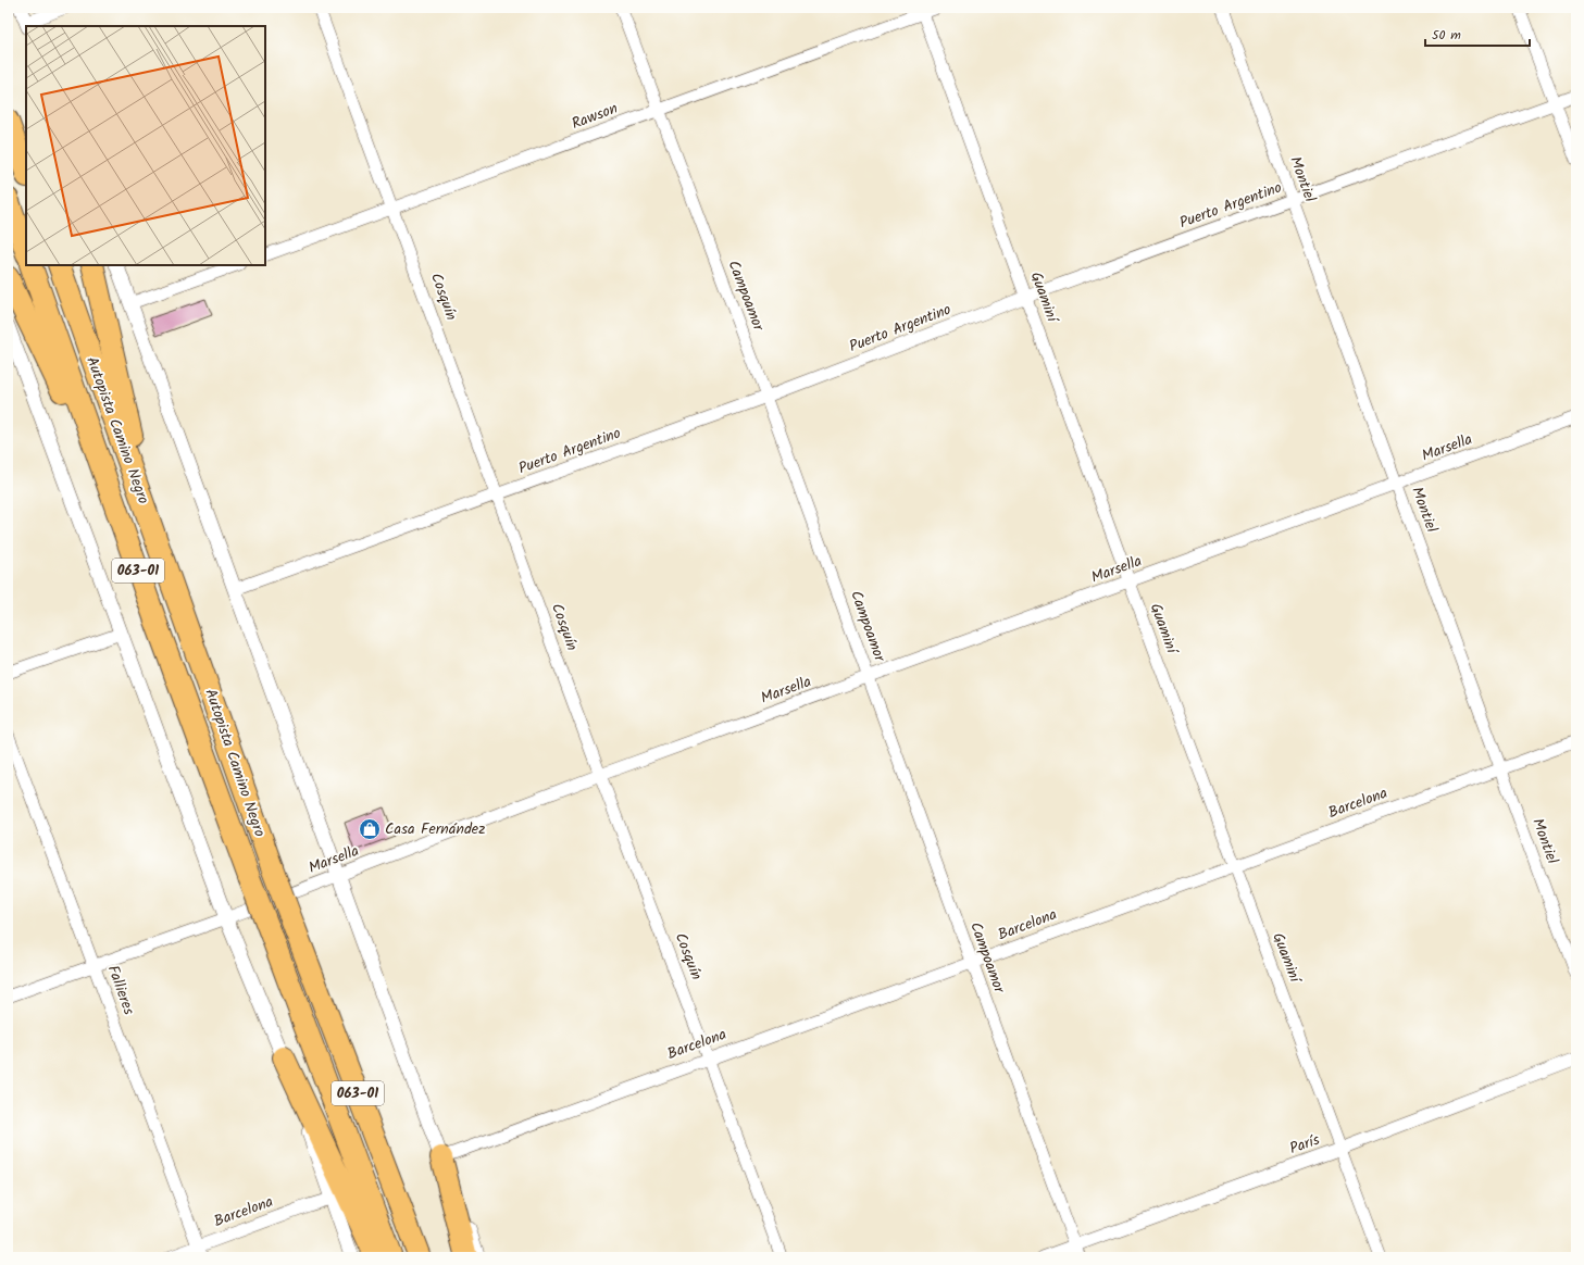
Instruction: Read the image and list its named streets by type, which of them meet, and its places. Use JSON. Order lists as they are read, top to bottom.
{
  "streets": {
    "highway": ["Autopista Camino Negro", "063-01"],
    "street": [
      "Rawson",
      "Montiel",
      "Puerto Argentino",
      "Campoamor",
      "Cosquín",
      "Guaminí",
      "Marsella",
      "Barcelona",
      "Fallieres",
      "París"
    ]
  },
  "crossings": [
    ["Rawson", "Campoamor"],
    ["Rawson", "Cosquín"],
    ["Rawson", "Guaminí"],
    ["Montiel", "Puerto Argentino"],
    ["Montiel", "Marsella"],
    ["Montiel", "Barcelona"],
    ["Puerto Argentino", "Campoamor"],
    ["Puerto Argentino", "Cosquín"],
    ["Puerto Argentino", "Guaminí"],
    ["Campoamor", "Marsella"],
    ["Campoamor", "Barcelona"],
    ["Campoamor", "París"],
    ["Cosquín", "Marsella"],
    ["Cosquín", "Barcelona"],
    ["Guaminí", "Marsella"],
    ["Guaminí", "Barcelona"],
    ["Guaminí", "París"],
    ["Marsella", "Fallieres"],
    ["Barcelona", "Fallieres"]
  ],
  "places": {
    "shop": ["Casa Fernández"]
  },
  "scale_bar": "50 m"
}
